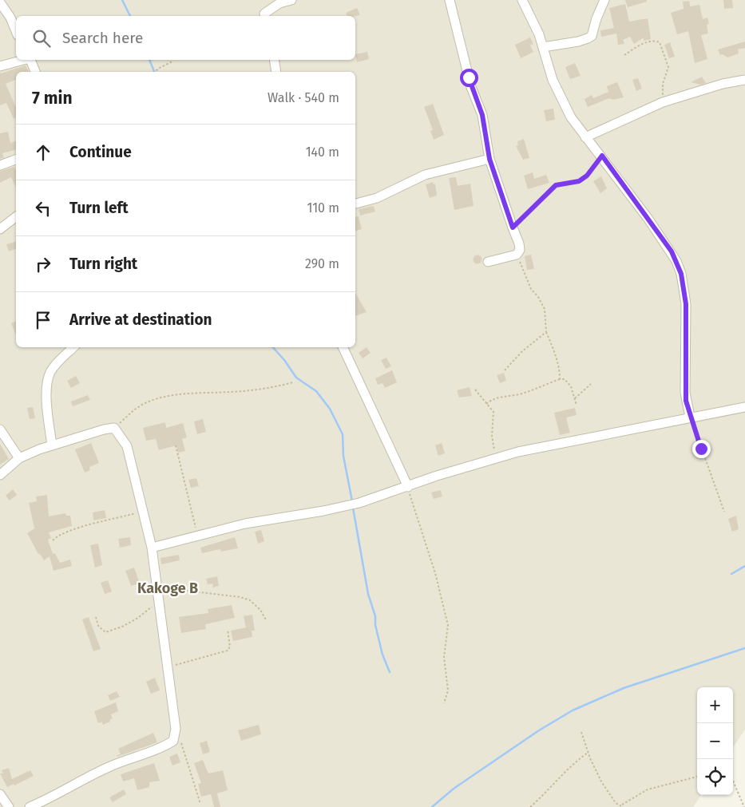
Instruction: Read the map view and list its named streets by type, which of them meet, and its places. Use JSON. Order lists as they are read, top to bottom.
{
  "districts": ["Kakoge B"],
  "page": {
    "search": "Search here",
    "heading": ["7 min", "Walk · 540 m"],
    "list": [
      ["Continue", "140 m"],
      ["Turn left", "110 m"],
      ["Turn right", "290 m"],
      "Arrive at destination"
    ],
    "map_buttons": ["+", "−"]
  }
}
